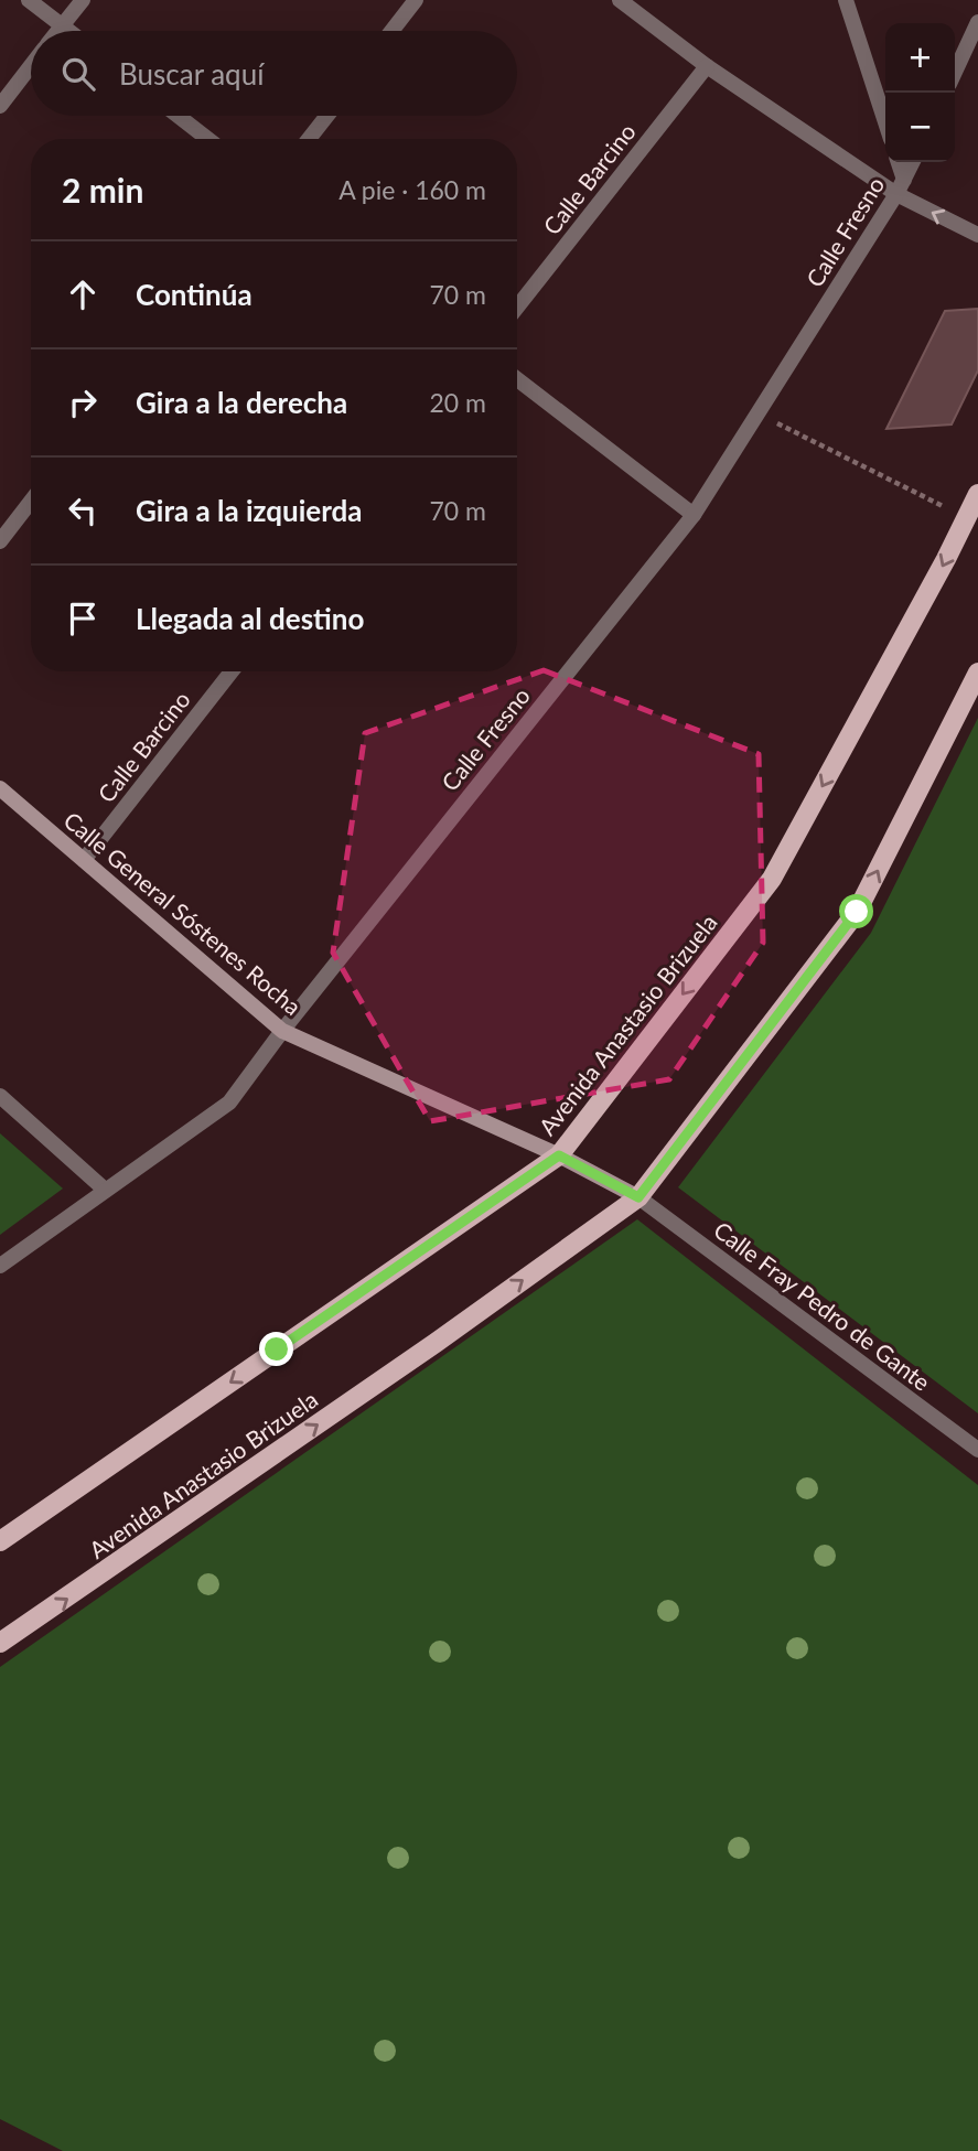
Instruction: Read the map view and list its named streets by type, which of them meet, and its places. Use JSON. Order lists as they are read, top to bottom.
{
  "streets": {
    "main road": ["Avenida Anastasio Brizuela"],
    "street": [
      "Calle Barcino",
      "Calle Fresno",
      "Calle General Sóstenes Rocha",
      "Calle Fray Pedro de Gante"
    ]
  },
  "crossings": [
    ["Calle Barcino", "Calle General Sóstenes Rocha"],
    ["Calle Fresno", "Calle General Sóstenes Rocha"],
    ["Calle General Sóstenes Rocha", "Avenida Anastasio Brizuela"],
    ["Calle General Sóstenes Rocha", "Calle Fray Pedro de Gante"],
    ["Avenida Anastasio Brizuela", "Calle Fray Pedro de Gante"]
  ],
  "page": {
    "map_buttons": ["+", "−"],
    "search": "Buscar aquí",
    "heading": ["2 min", "A pie · 160 m"],
    "list": [
      ["Continúa", "70 m"],
      ["Gira a la derecha", "20 m"],
      ["Gira a la izquierda", "70 m"],
      "Llegada al destino"
    ]
  }
}
